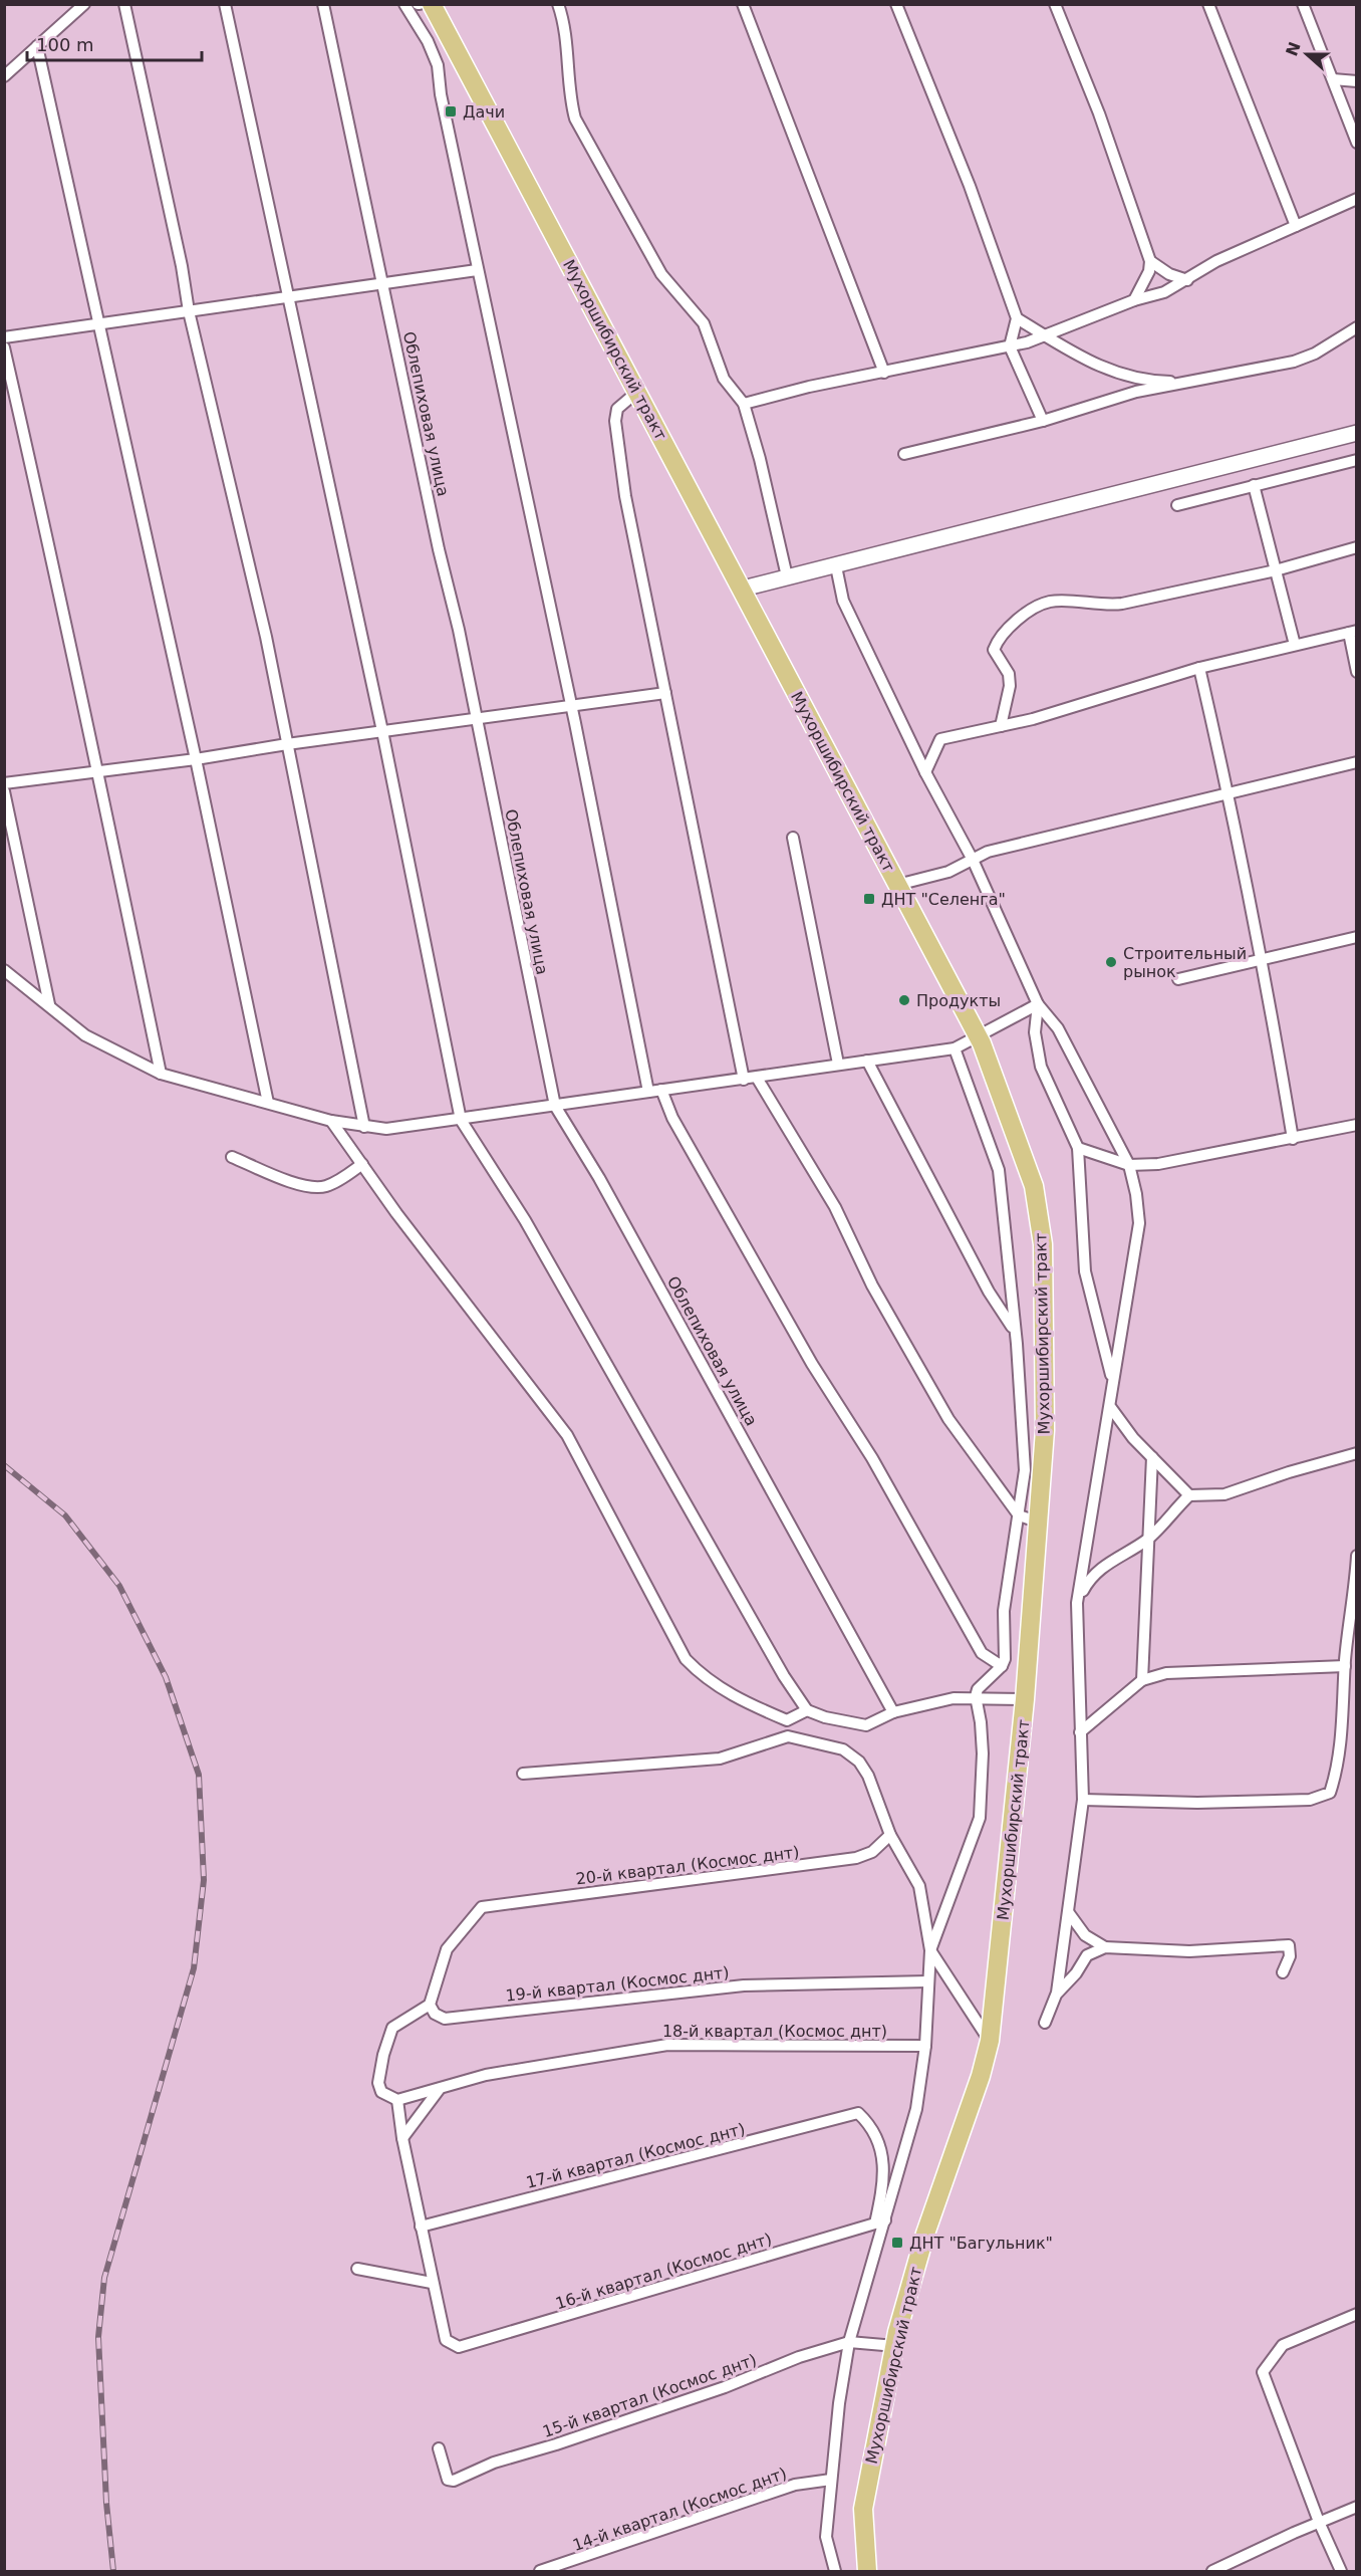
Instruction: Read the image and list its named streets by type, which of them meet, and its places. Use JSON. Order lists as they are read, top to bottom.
{
  "streets": {
    "main road": ["Мухоршибирский тракт"],
    "street": [
      "Облепиховая улица",
      "20-й квартал (Космос днт)",
      "19-й квартал (Космос днт)",
      "18-й квартал (Космос днт)",
      "17-й квартал (Космос днт)",
      "16-й квартал (Космос днт)",
      "15-й квартал (Космос днт)",
      "14-й квартал (Космос днт)"
    ]
  },
  "crossings": [
    ["Мухоршибирский тракт", "15-й квартал (Космос днт)"],
    ["20-й квартал (Космос днт)", "19-й квартал (Космос днт)"],
    ["17-й квартал (Космос днт)", "16-й квартал (Космос днт)"]
  ],
  "places": {
    "transit": ["Дачи", "ДНТ \"Селенга\"", "ДНТ \"Багульник\""],
    "other": ["Строительный рынок", "Продукты"]
  },
  "scale_bar": "100 m",
  "north": "left"
}
